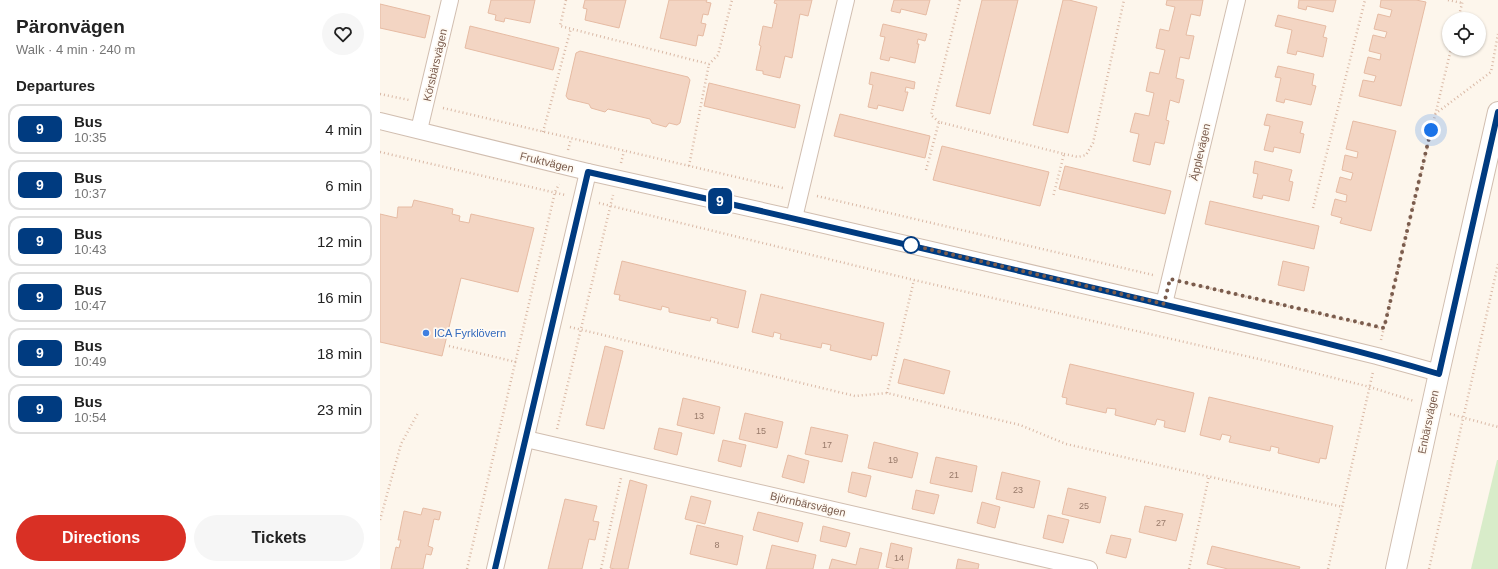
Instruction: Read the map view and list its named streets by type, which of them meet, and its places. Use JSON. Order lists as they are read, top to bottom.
{
  "streets": {
    "street": [
      "Körsbärsvägen",
      "Äpplevägen",
      "Fruktvägen",
      "Enbärsvägen",
      "Björnbärsvägen"
    ]
  },
  "crossings": [
    ["Körsbärsvägen", "Fruktvägen"],
    ["Äpplevägen", "Fruktvägen"],
    ["Fruktvägen", "Enbärsvägen"]
  ],
  "places": ["ICA Fyrklövern"],
  "lines": ["bus line 9"],
  "house_numbers": [
    "13",
    "15",
    "17",
    "19",
    "21",
    "23",
    "25",
    "27",
    "8",
    "14"
  ],
  "page": {
    "heading": [
      ["Päronvägen", "Walk · 4 min · 240 m"],
      "Departures"
    ],
    "on_map": "9",
    "list": [
      {
        "mark": "9",
        "name": "Bus",
        "note": "10:35",
        "value": "4 min"
      },
      {
        "mark": "9",
        "name": "Bus",
        "note": "10:37",
        "value": "6 min"
      },
      {
        "mark": "9",
        "name": "Bus",
        "note": "10:43",
        "value": "12 min"
      },
      {
        "mark": "9",
        "name": "Bus",
        "note": "10:47",
        "value": "16 min"
      },
      {
        "mark": "9",
        "name": "Bus",
        "note": "10:49",
        "value": "18 min"
      },
      {
        "mark": "9",
        "name": "Bus",
        "note": "10:54",
        "value": "23 min"
      }
    ],
    "buttons": ["Directions", "Tickets"]
  }
}
